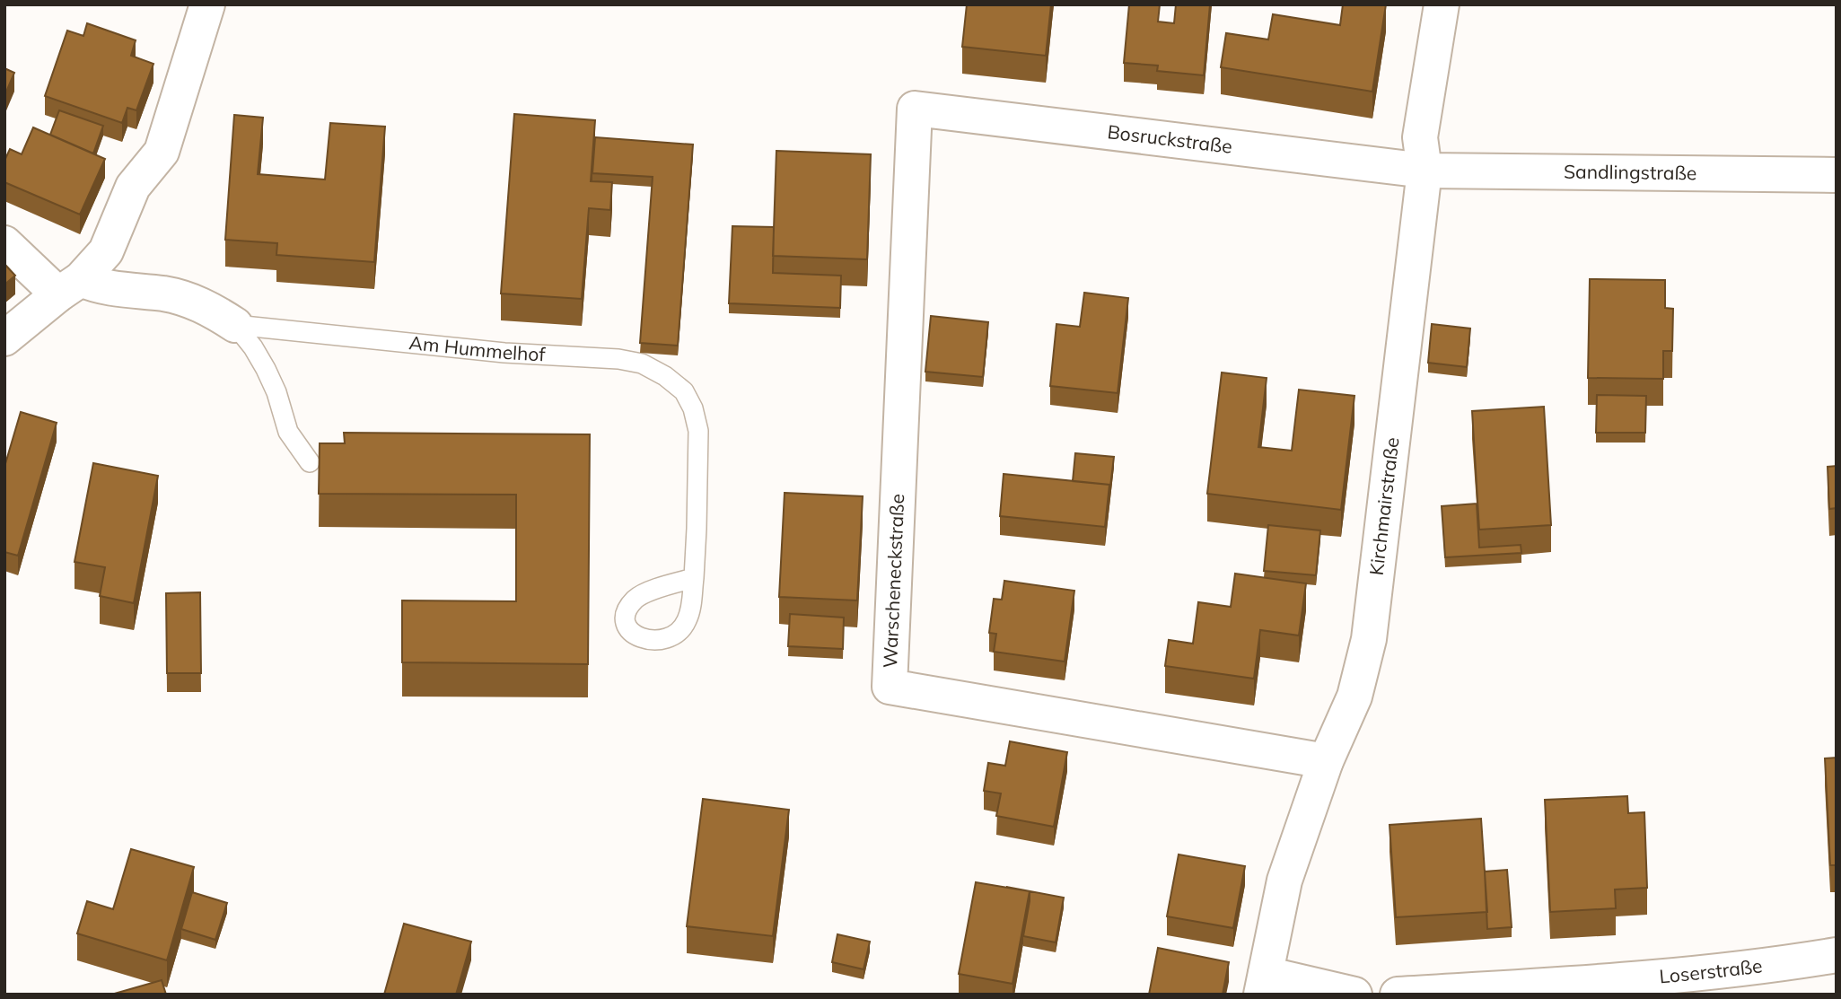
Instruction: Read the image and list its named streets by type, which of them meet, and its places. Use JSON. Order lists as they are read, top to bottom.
{
  "streets": {
    "street": [
      "Bosruckstraße",
      "Sandlingstraße",
      "Am Hummelhof",
      "Kirchmairstraße",
      "Warscheneckstraße",
      "Loserstraße"
    ]
  },
  "crossings": [
    ["Bosruckstraße", "Sandlingstraße"],
    ["Bosruckstraße", "Kirchmairstraße"],
    ["Bosruckstraße", "Warscheneckstraße"],
    ["Sandlingstraße", "Kirchmairstraße"],
    ["Kirchmairstraße", "Warscheneckstraße"]
  ]
}
